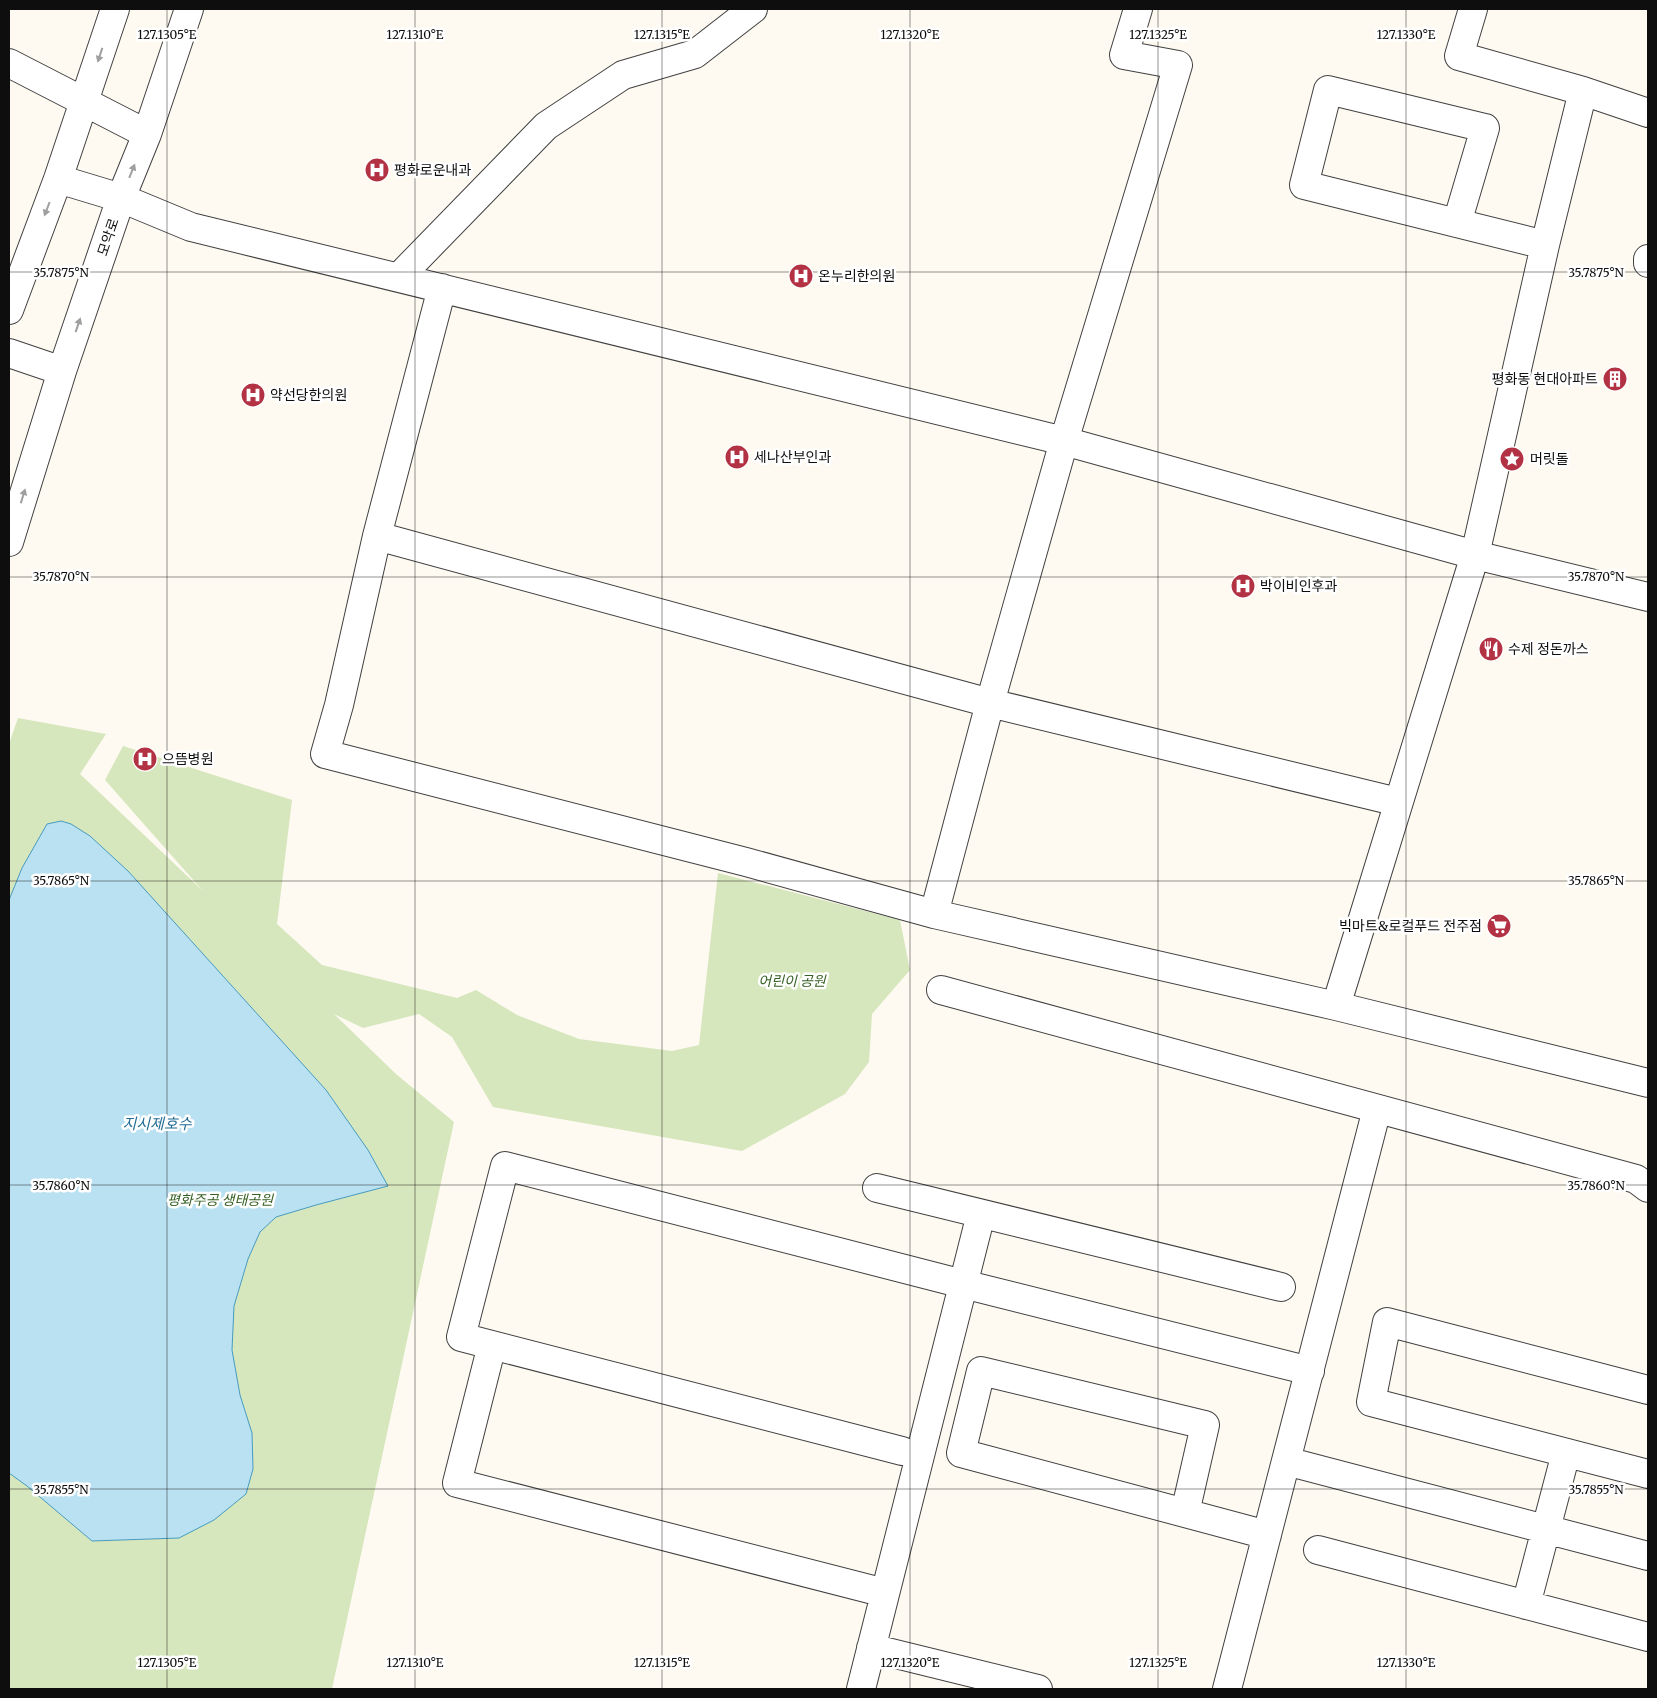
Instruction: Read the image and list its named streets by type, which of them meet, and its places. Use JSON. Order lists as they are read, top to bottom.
{
  "streets": {
    "street": ["모악로"]
  },
  "water": ["지시제호수"],
  "parks": ["어린이 공원", "평화주공 생태공원"],
  "places": {
    "hospital": [
      "평화로운내과",
      "온누리한의원",
      "약선당한의원",
      "세나산부인과",
      "박이비인후과",
      "으뜸병원"
    ],
    "building": ["평화동 현대아파트"],
    "place": ["머릿돌"],
    "restaurant": ["수제 정돈까스"],
    "supermarket": ["빅마트&로컬푸드 전주점"]
  },
  "coordinates": [
    "127.1305°E",
    "127.1310°E",
    "127.1315°E",
    "127.1320°E",
    "127.1325°E",
    "127.1330°E",
    "35.7875°N",
    "35.7870°N",
    "35.7865°N",
    "35.7860°N",
    "35.7855°N"
  ]
}
